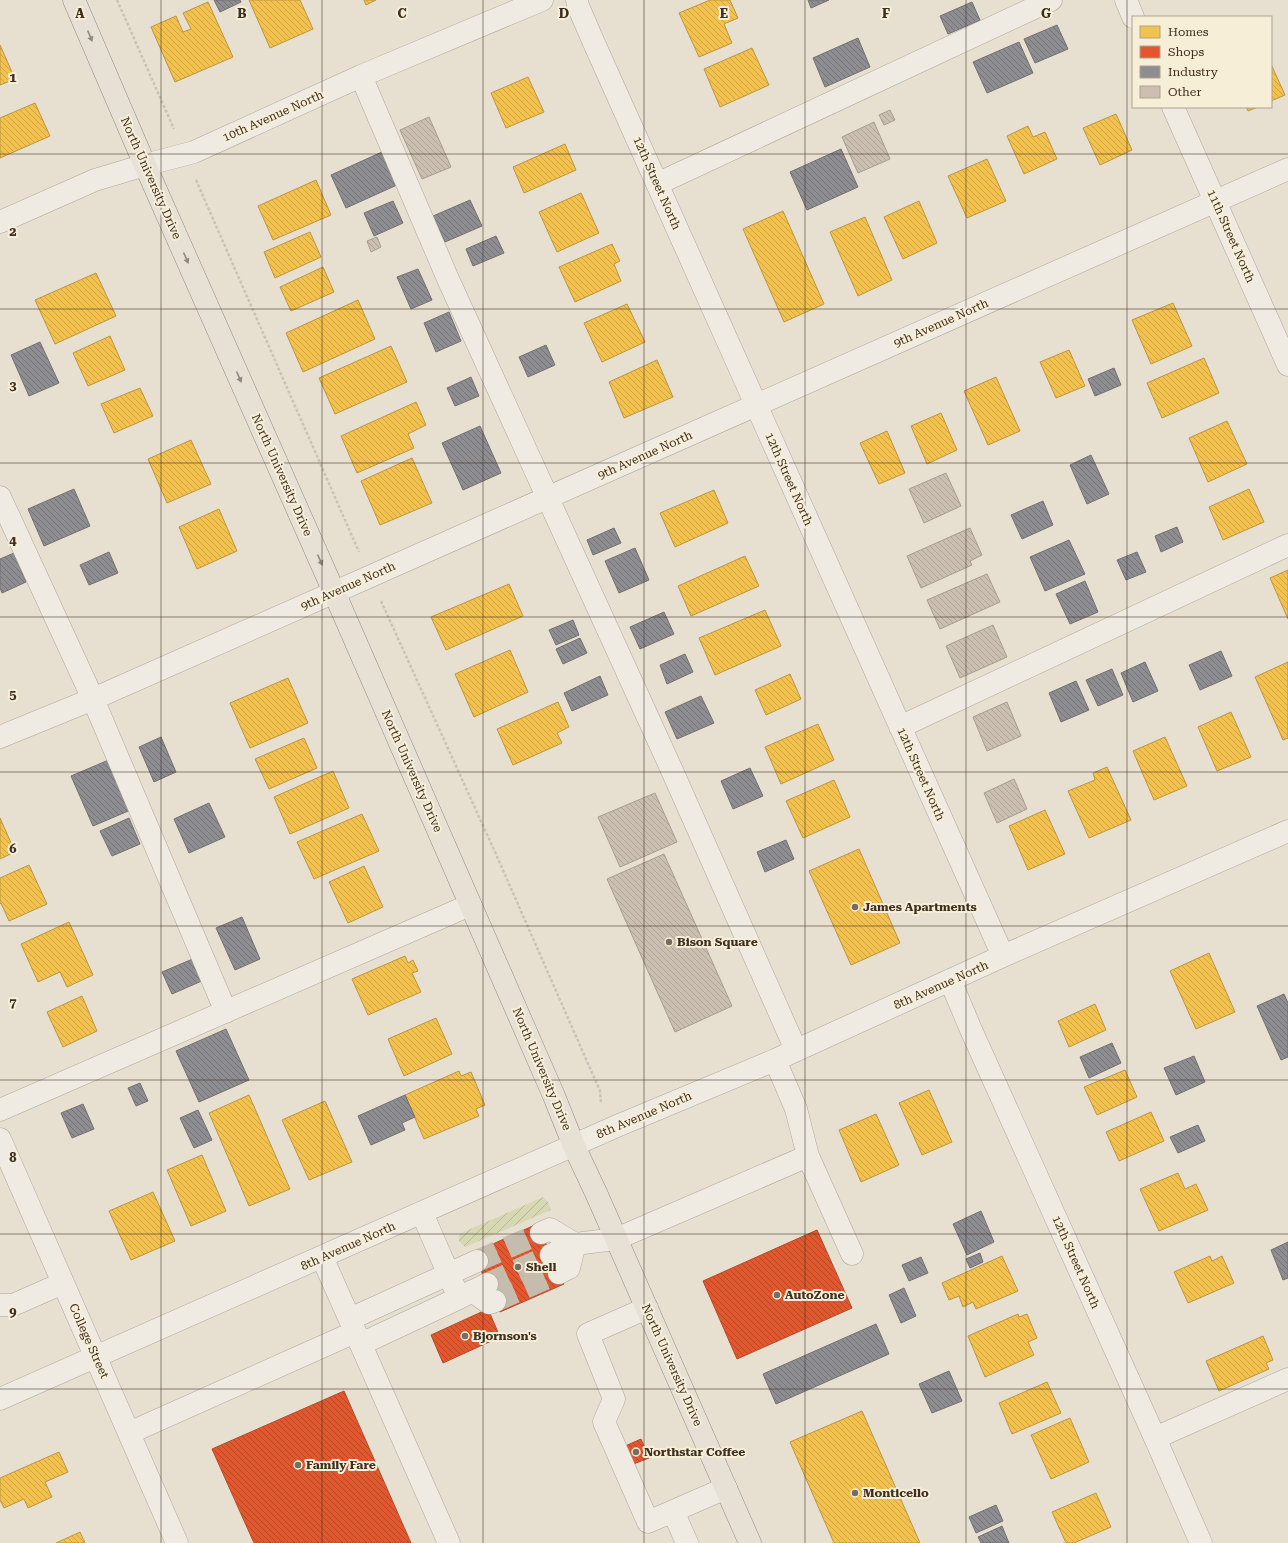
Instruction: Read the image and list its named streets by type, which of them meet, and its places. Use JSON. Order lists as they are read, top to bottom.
{
  "streets": {
    "main road": ["North University Drive"],
    "street": [
      "10th Avenue North",
      "12th Street North",
      "11th Street North",
      "9th Avenue North",
      "8th Avenue North",
      "College Street"
    ]
  },
  "crossings": [
    ["10th Avenue North", "North University Drive"],
    ["North University Drive", "9th Avenue North"],
    ["North University Drive", "8th Avenue North"],
    ["12th Street North", "9th Avenue North"],
    ["12th Street North", "8th Avenue North"],
    ["11th Street North", "9th Avenue North"],
    ["8th Avenue North", "College Street"]
  ],
  "one_way": ["North University Drive"],
  "places": [
    "James Apartments",
    "Bison Square",
    "Shell",
    "AutoZone",
    "Bjornson's",
    "Northstar Coffee",
    "Family Fare",
    "Monticello"
  ],
  "legend": [
    "Homes",
    "Shops",
    "Industry",
    "Other"
  ],
  "grid": {
    "columns": [
      "A",
      "B",
      "C",
      "D",
      "E",
      "F",
      "G"
    ],
    "rows": [
      "1",
      "2",
      "3",
      "4",
      "5",
      "6",
      "7",
      "8",
      "9"
    ]
  }
}
